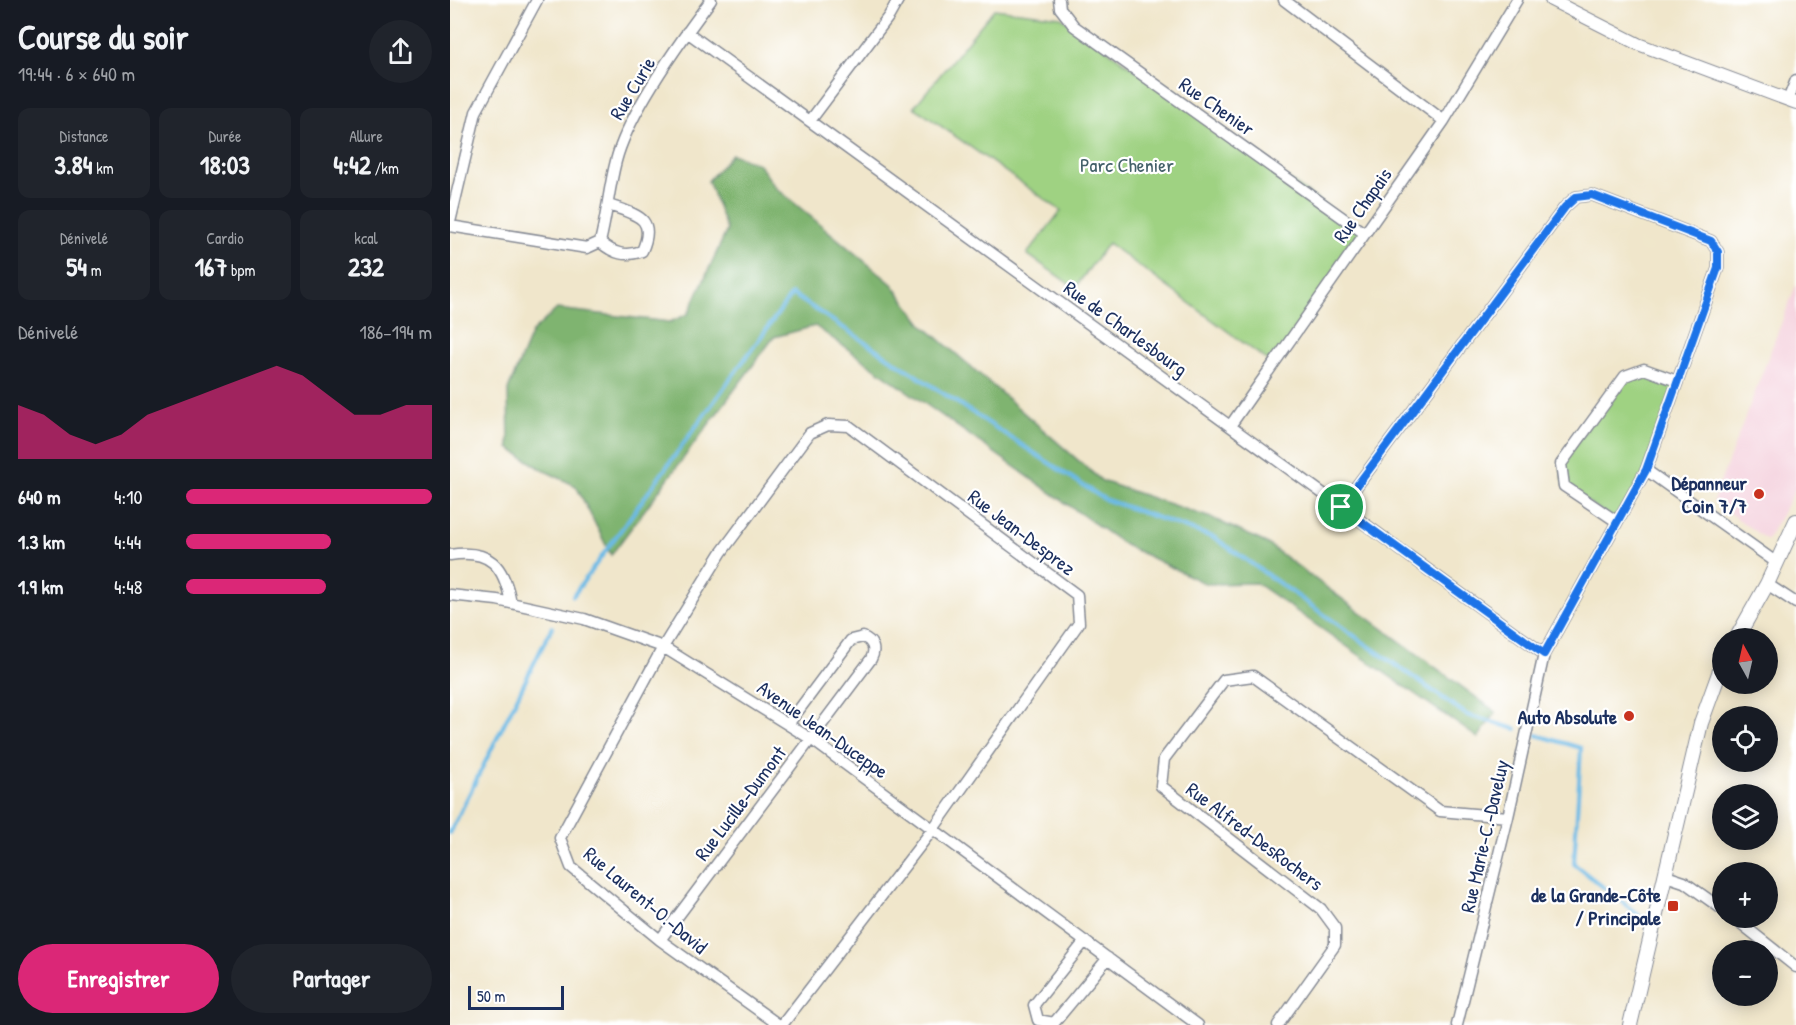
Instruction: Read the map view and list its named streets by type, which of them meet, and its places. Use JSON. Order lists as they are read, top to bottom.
{
  "streets": {
    "street": [
      "Rue Curie",
      "Rue Chenier",
      "Rue Chapais",
      "Rue de Charlesbourg",
      "Rue Jean-Desprez",
      "Avenue Jean-Duceppe",
      "Rue Lucille-Dumont",
      "Rue Alfred-DesRochers",
      "Rue Marie-C.-Daveluy",
      "Rue Laurent-O.-David"
    ]
  },
  "crossings": [
    ["Rue Curie", "Rue de Charlesbourg"],
    ["Rue Chenier", "Rue Chapais"],
    ["Rue Chapais", "Rue de Charlesbourg"],
    ["Rue de Charlesbourg", "Rue Marie-C.-Daveluy"],
    ["Rue Jean-Desprez", "Avenue Jean-Duceppe"],
    ["Rue Jean-Desprez", "Rue Laurent-O.-David"],
    ["Avenue Jean-Duceppe", "Rue Lucille-Dumont"],
    ["Avenue Jean-Duceppe", "Rue Laurent-O.-David"],
    ["Rue Lucille-Dumont", "Rue Laurent-O.-David"],
    ["Rue Alfred-DesRochers", "Rue Marie-C.-Daveluy"]
  ],
  "parks": ["Parc Chenier"],
  "places": {
    "other": ["Dépanneur Coin 7/7", "Auto Absolute"],
    "transit": ["de la Grande-Côte / Principale"]
  },
  "scale_bar": "50 m",
  "north": "top",
  "page": {
    "heading": ["Course du soir", "19:44 · 6 × 640 m"],
    "stats": [
      ["Distance", "3.84 km"],
      ["Durée", "18:03"],
      ["Allure", "4:42 /km"],
      ["Dénivelé", "54 m"],
      ["Cardio", "167 bpm"],
      ["kcal", "232"]
    ],
    "chart": ["Dénivelé", "186–194 m"],
    "list": [
      {
        "name": "640 m",
        "note": "4:10"
      },
      {
        "name": "1.3 km",
        "note": "4:44"
      },
      {
        "name": "1.9 km",
        "note": "4:48"
      }
    ],
    "map_buttons": ["+", "−"],
    "buttons": ["Enregistrer", "Partager"],
    "scale": "50 m"
  }
}
